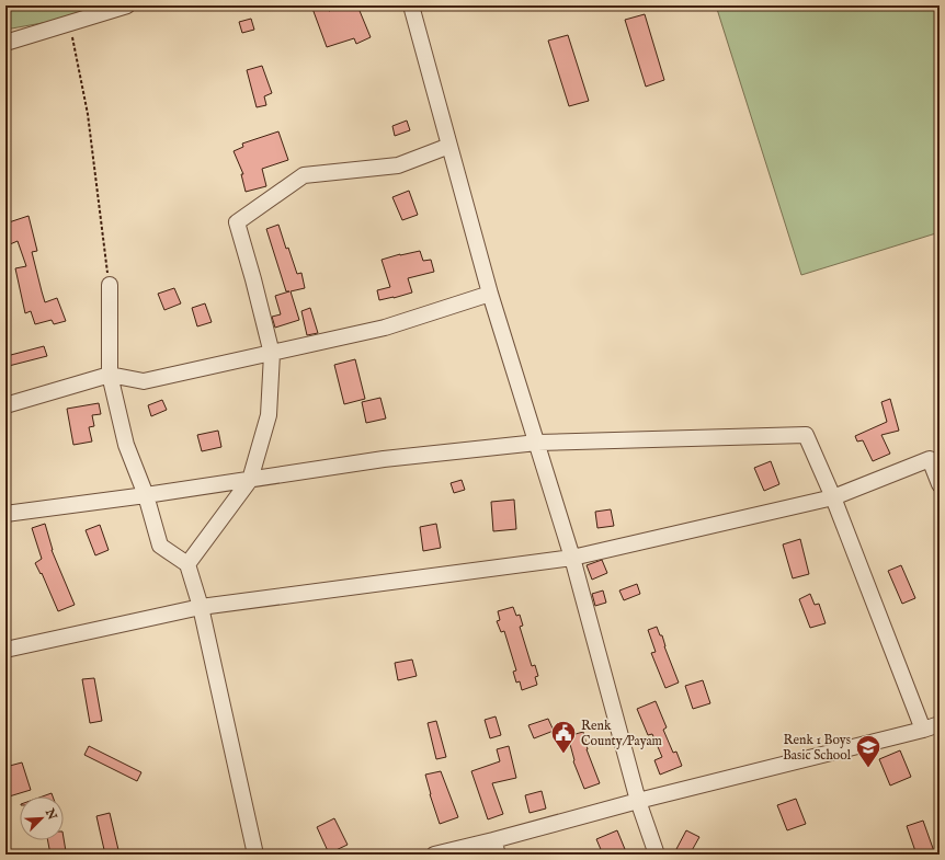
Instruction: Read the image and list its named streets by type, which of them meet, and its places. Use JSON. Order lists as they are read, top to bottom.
{
  "places": {
    "public building": ["Renk County/Payam"],
    "school or university": ["Renk 1 Boys Basic School"]
  },
  "north": "top right"
}
